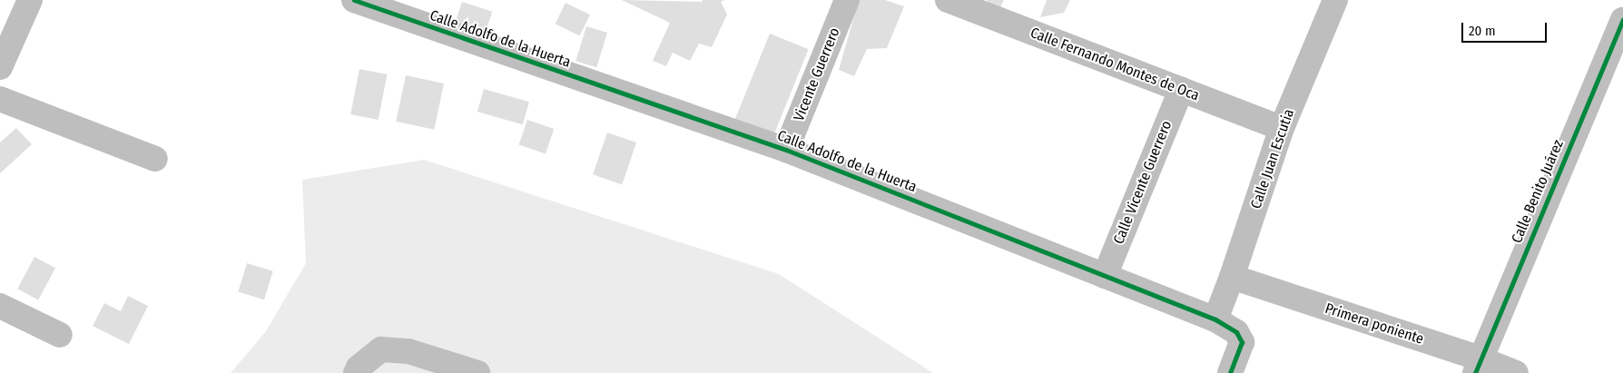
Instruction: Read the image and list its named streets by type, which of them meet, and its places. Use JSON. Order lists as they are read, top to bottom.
{
  "streets": {
    "street": [
      "Calle Adolfo de la Huerta",
      "Calle Fernando Montes de Oca",
      "Vicente Guerrero",
      "Calle Juan Escutia",
      "Calle Vicente Guerrero",
      "Calle Benito Juárez",
      "Primera poniente"
    ]
  },
  "crossings": [
    ["Calle Adolfo de la Huerta", "Vicente Guerrero"],
    ["Calle Adolfo de la Huerta", "Calle Juan Escutia"],
    ["Calle Adolfo de la Huerta", "Calle Vicente Guerrero"],
    ["Calle Fernando Montes de Oca", "Calle Juan Escutia"],
    ["Calle Fernando Montes de Oca", "Calle Vicente Guerrero"],
    ["Calle Juan Escutia", "Primera poniente"],
    ["Calle Benito Juárez", "Primera poniente"]
  ],
  "scale_bar": "20 m"
}
